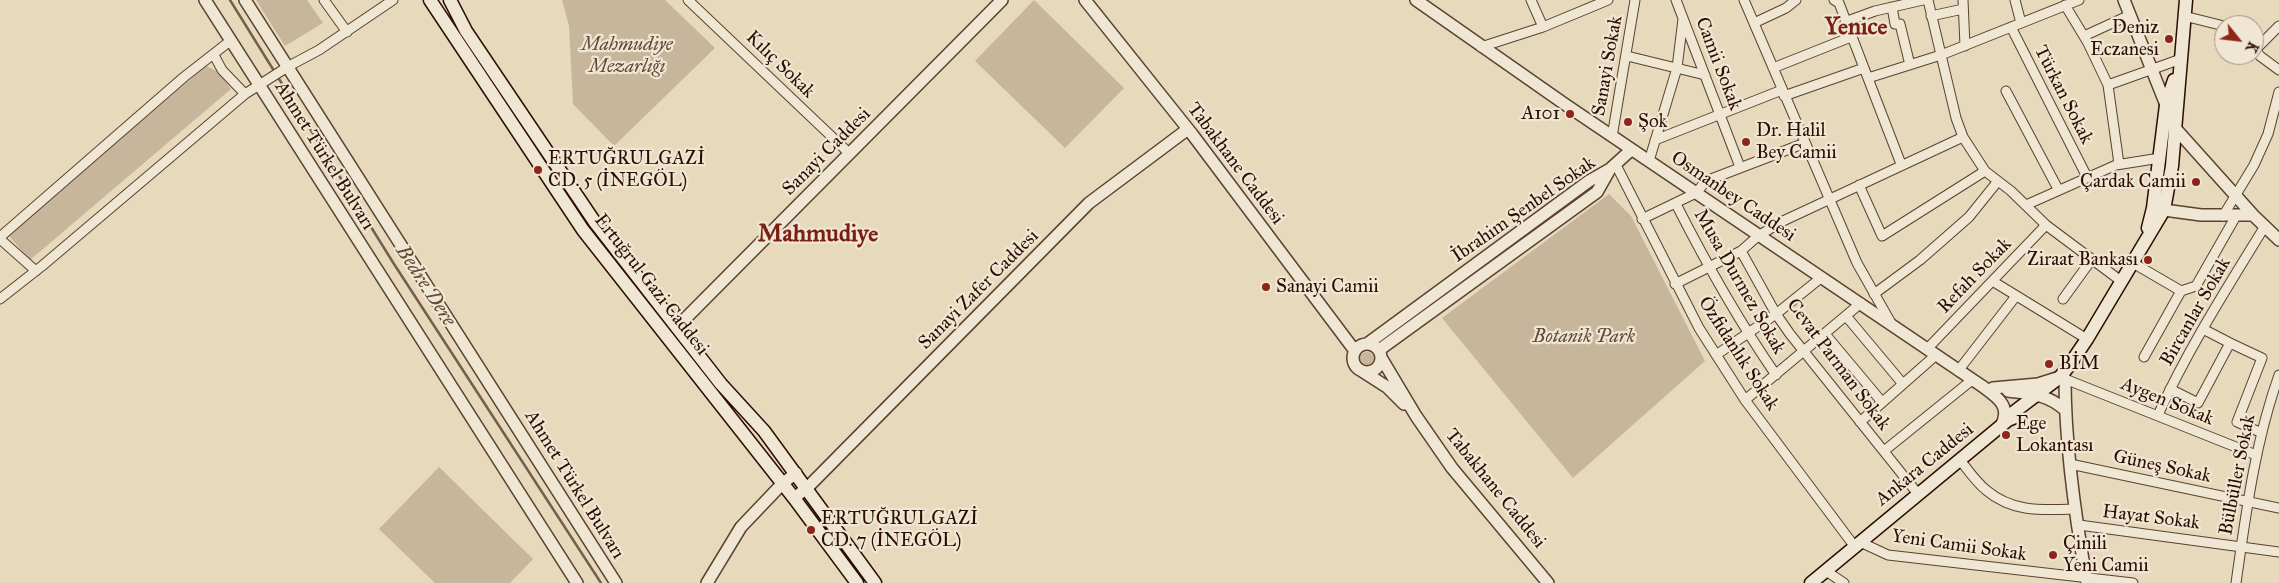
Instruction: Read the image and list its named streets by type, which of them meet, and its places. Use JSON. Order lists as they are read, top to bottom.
{
  "streets": {
    "main road": ["Ertuğrul Gazi Caddesi", "Ankara Caddesi"],
    "street": [
      "Camii Sokak",
      "Kılıç Sokak",
      "Sanayi Sokak",
      "Türkan Sokak",
      "Sanayi Caddesi",
      "Ahmet Türkel Bulvarı",
      "Tabakhane Caddesi",
      "Osmanbey Caddesi",
      "İbrahim Şenbel Sokak",
      "Refah Sokak",
      "Musa Durmez Sokak",
      "Sanayi Zafer Caddesi",
      "Bircanlar Sokak",
      "Özfidanlık Sokak",
      "Cevat Parman Sokak",
      "Aygen Sokak",
      "Güneş Sokak",
      "Bülbüller Sokak",
      "Hayat Sokak",
      "Yeni Camii Sokak"
    ]
  },
  "crossings": [
    ["Kılıç Sokak", "Sanayi Caddesi"],
    ["Sanayi Sokak", "Osmanbey Caddesi"],
    ["Sanayi Caddesi", "Ertuğrul Gazi Caddesi"],
    ["Tabakhane Caddesi", "İbrahim Şenbel Sokak"],
    ["Tabakhane Caddesi", "Sanayi Zafer Caddesi"],
    ["Osmanbey Caddesi", "Refah Sokak"],
    ["İbrahim Şenbel Sokak", "Özfidanlık Sokak"],
    ["Refah Sokak", "Cevat Parman Sokak"],
    ["Ertuğrul Gazi Caddesi", "Sanayi Zafer Caddesi"],
    ["Bircanlar Sokak", "Aygen Sokak"],
    ["Özfidanlık Sokak", "Ankara Caddesi"],
    ["Özfidanlık Sokak", "Yeni Camii Sokak"],
    ["Cevat Parman Sokak", "Ankara Caddesi"],
    ["Aygen Sokak", "Ankara Caddesi"],
    ["Aygen Sokak", "Bülbüller Sokak"],
    ["Ankara Caddesi", "Yeni Camii Sokak"],
    ["Güneş Sokak", "Bülbüller Sokak"],
    ["Bülbüller Sokak", "Hayat Sokak"]
  ],
  "districts": ["Yenice", "Mahmudiye"],
  "water": ["Bedre Dere"],
  "parks": ["Mahmudiye Mezarlığı", "Botanik Park"],
  "places": [
    "Deniz Eczanesi",
    "A101",
    "Şok",
    "Dr. Halil Bey Camii",
    "ERTUĞRULGAZİ CD. 5 (İNEGÖL)",
    "Çardak Camii",
    "Ziraat Bankası",
    "Sanayi Camii",
    "BİM",
    "Ege Lokantası",
    "ERTUĞRULGAZİ CD. 7 (İNEGÖL)",
    "Çinili Yeni Camii"
  ],
  "north": "bottom right"
}
